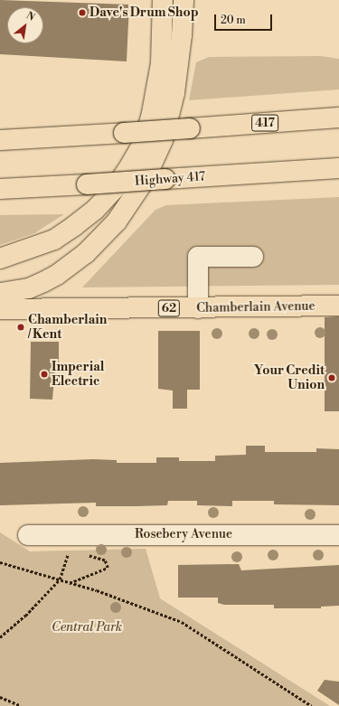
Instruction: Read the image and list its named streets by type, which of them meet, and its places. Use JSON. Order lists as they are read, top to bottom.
{
  "streets": {
    "main road": [
      "417",
      "Highway 417",
      "Chamberlain Avenue",
      "62"
    ],
    "street": ["Rosebery Avenue"]
  },
  "parks": ["Central Park"],
  "places": [
    "Dave's Drum Shop",
    "Chamberlain / Kent",
    "Imperial Electric",
    "Your Credit Union"
  ],
  "scale_bar": "20 m",
  "north": "top right"
}
